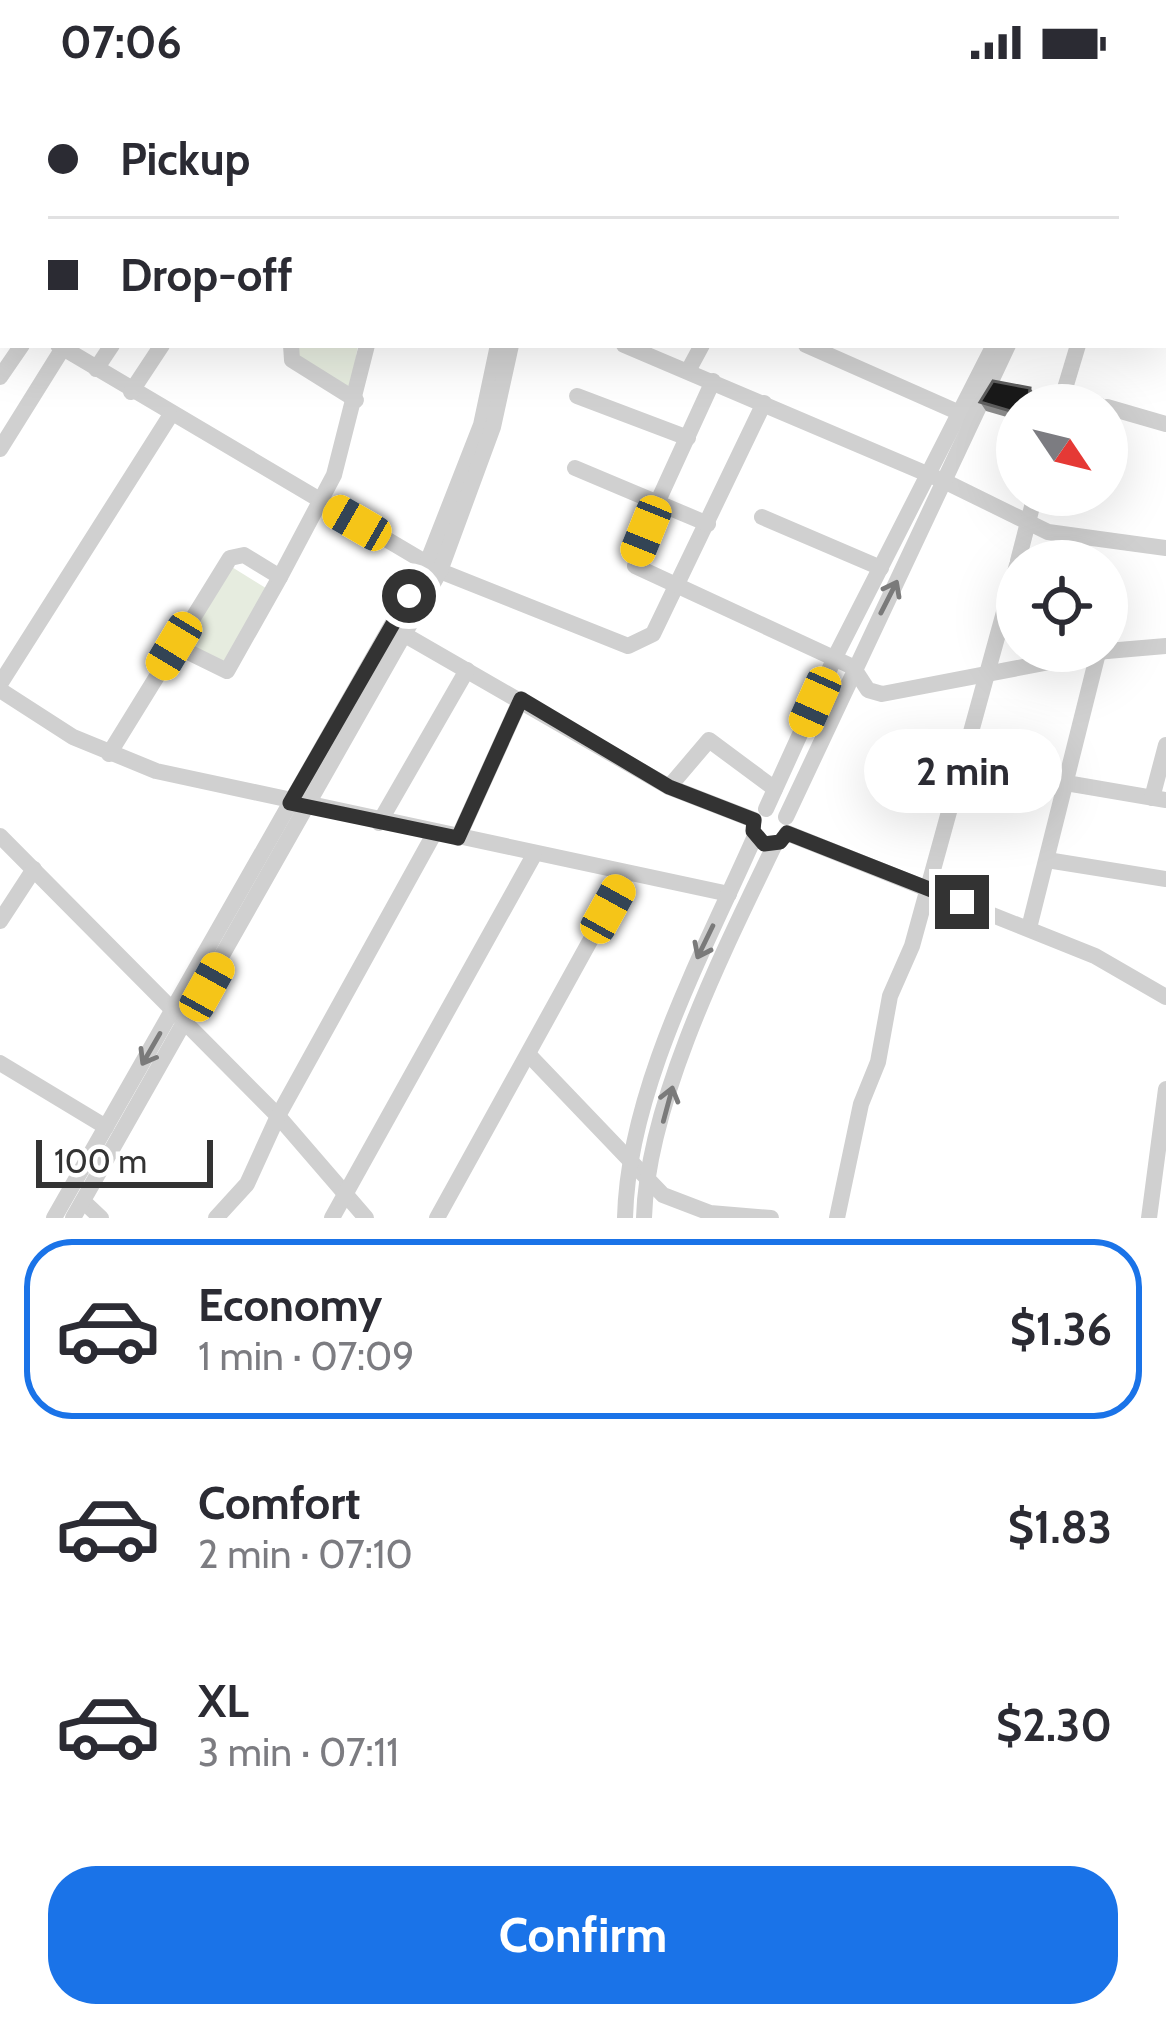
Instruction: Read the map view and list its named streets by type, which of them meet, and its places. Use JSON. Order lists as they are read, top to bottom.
{
  "scale_bar": "100 m",
  "north": "bottom right",
  "page": {
    "status": "07:06",
    "banner": ["Pickup", "Drop-off"],
    "bubble": "2 min",
    "scale": "100 m",
    "list": [
      {
        "name": "Economy",
        "note": "1 min · 07:09",
        "value": "$1.36"
      },
      {
        "name": "Comfort",
        "note": "2 min · 07:10",
        "value": "$1.83"
      },
      {
        "name": "XL",
        "note": "3 min · 07:11",
        "value": "$2.30"
      }
    ],
    "buttons": "Confirm"
  }
}
